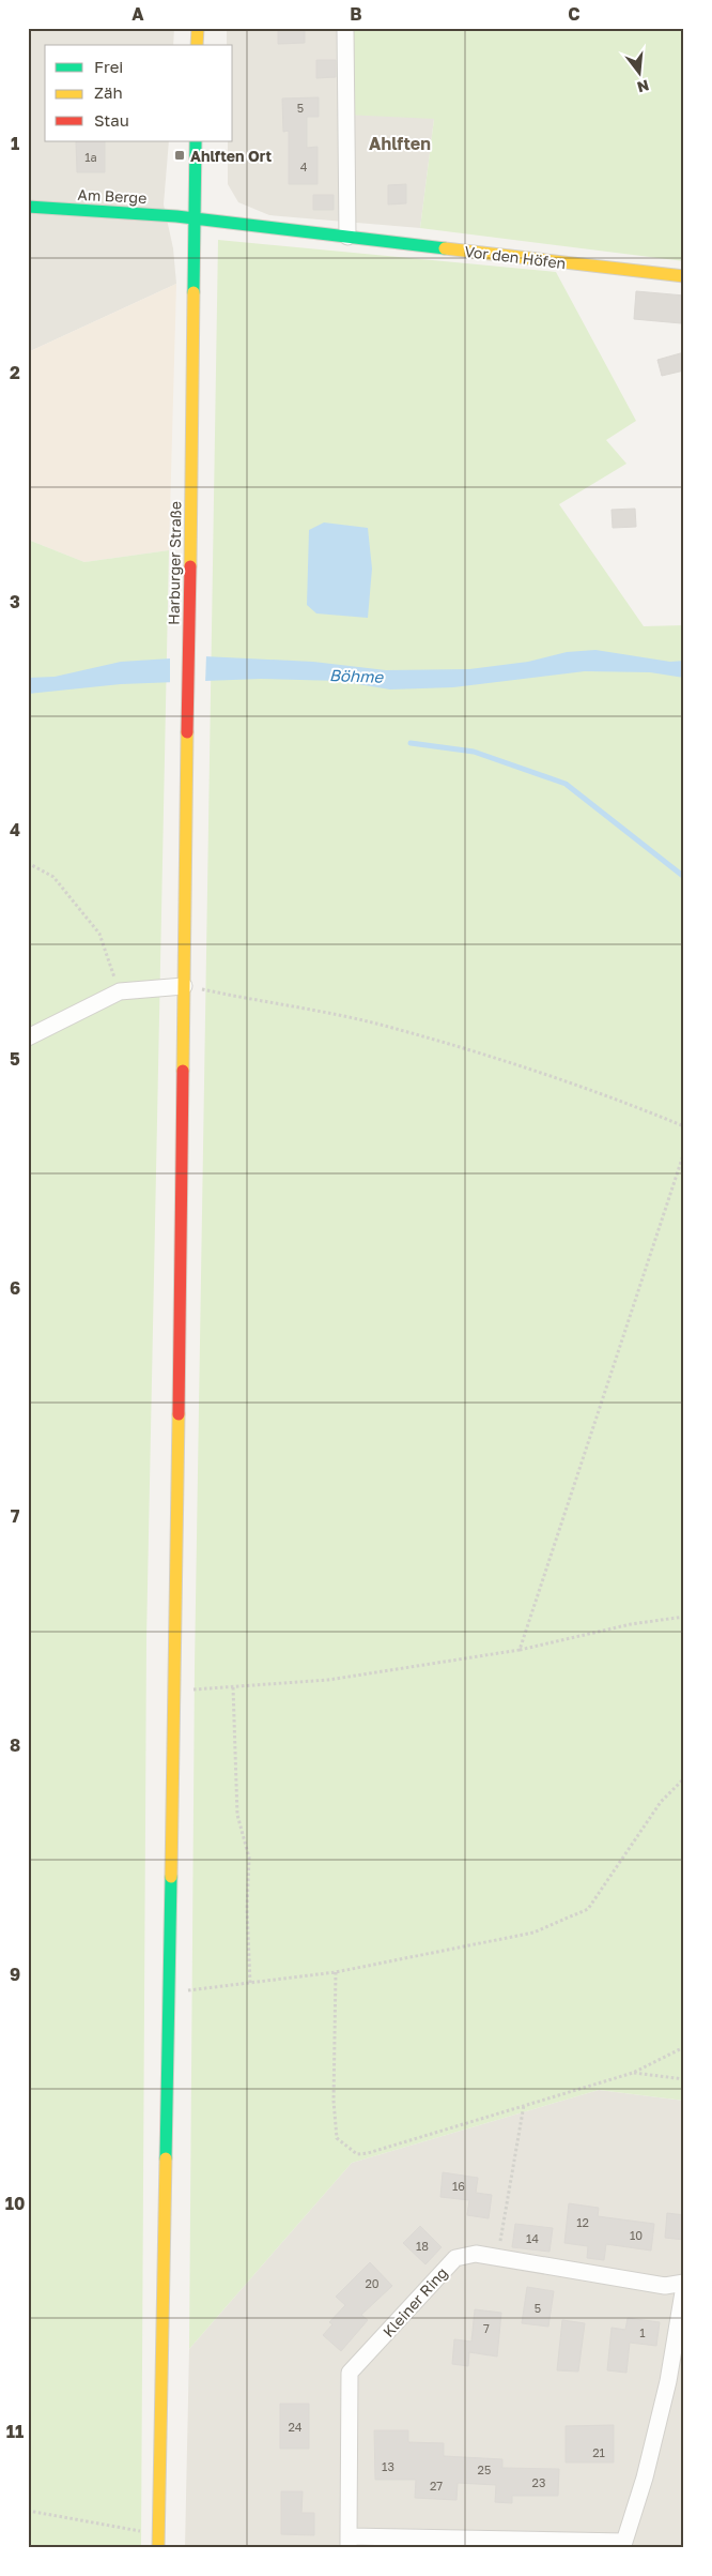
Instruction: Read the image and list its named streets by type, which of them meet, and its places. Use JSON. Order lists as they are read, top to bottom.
{
  "streets": {
    "main road": ["Am Berge", "Vor den Höfen", "Harburger Straße"],
    "street": ["Kleiner Ring"]
  },
  "crossings": [
    ["Am Berge", "Vor den Höfen"],
    ["Am Berge", "Harburger Straße"],
    ["Vor den Höfen", "Harburger Straße"]
  ],
  "districts": ["Ahlften"],
  "water": ["Böhme"],
  "places": {
    "transit": ["Ahlften Ort"]
  },
  "house_numbers": [
    "5",
    "1a",
    "4",
    "16",
    "12",
    "10",
    "14",
    "18",
    "20",
    "5",
    "7",
    "1",
    "24",
    "21",
    "13",
    "25",
    "23",
    "27"
  ],
  "legend": ["Frei", "Zäh", "Stau"],
  "north": "bottom",
  "grid": {
    "columns": ["A", "B", "C"],
    "rows": [
      "1",
      "2",
      "3",
      "4",
      "5",
      "6",
      "7",
      "8",
      "9",
      "10",
      "11"
    ]
  }
}
